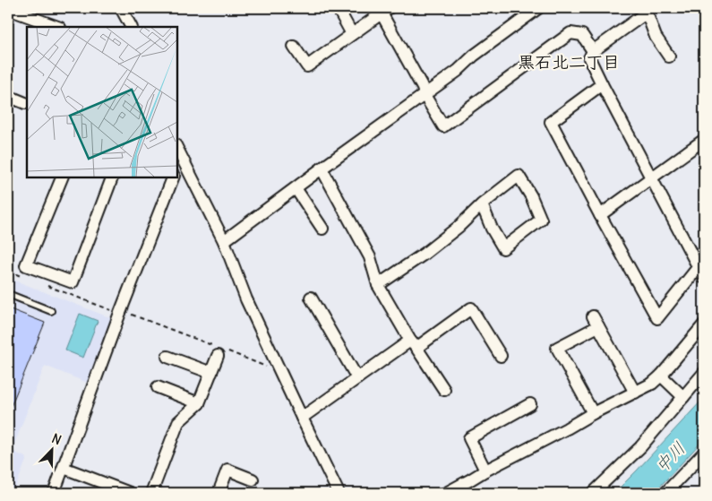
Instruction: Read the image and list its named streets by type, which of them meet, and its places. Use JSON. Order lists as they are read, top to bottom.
{
  "districts": ["黒石北二丁目"],
  "water": ["中川"],
  "north": "top right"
}
